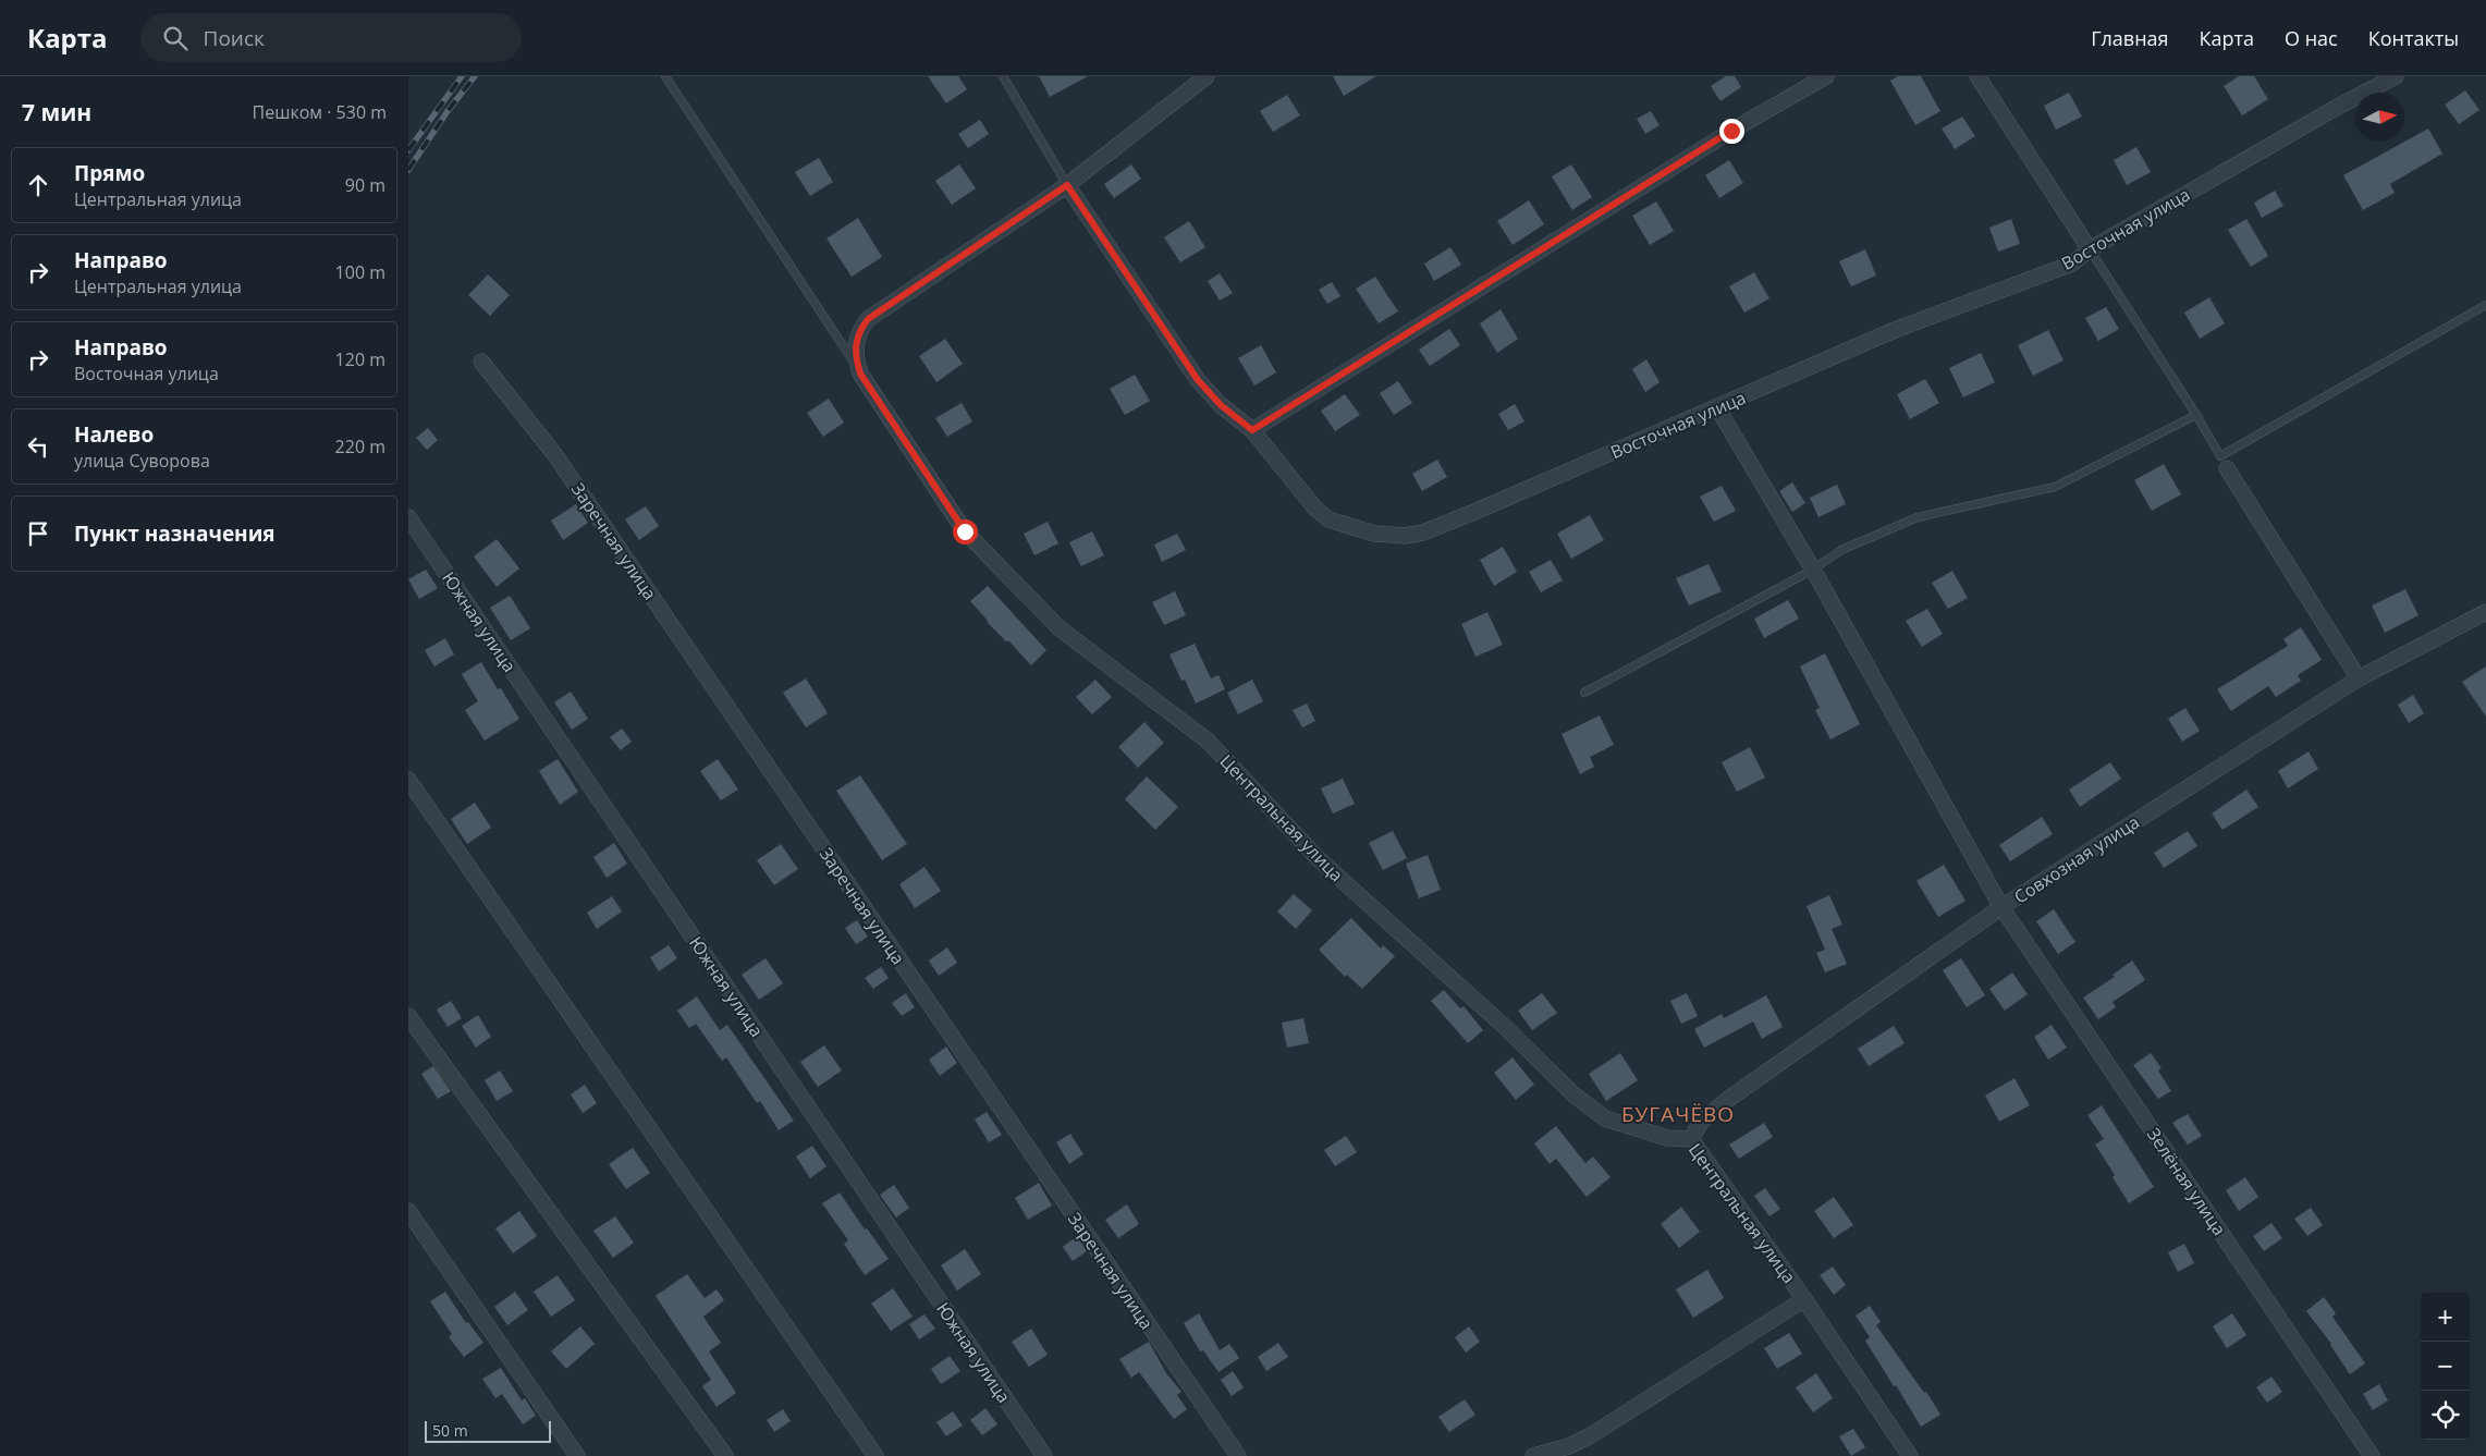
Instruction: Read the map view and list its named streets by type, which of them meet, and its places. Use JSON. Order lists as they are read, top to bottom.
{
  "streets": {
    "street": [
      "Восточная улица",
      "Заречная улица",
      "Южная улица",
      "Центральная улица",
      "Совхозная улица",
      "Зелёная улица"
    ]
  },
  "crossings": [
    ["Восточная улица", "Центральная улица"],
    ["Восточная улица", "Зелёная улица"],
    ["Центральная улица", "Совхозная улица"],
    ["Совхозная улица", "Зелёная улица"]
  ],
  "districts": ["БУГАЧЁВО"],
  "scale_bar": "50 m",
  "north": "right",
  "page": {
    "header": "Карта",
    "search": "Поиск",
    "nav": [
      "Главная",
      "Карта",
      "О нас",
      "Контакты"
    ],
    "heading": ["7 мин", "Пешком · 530 m"],
    "list": [
      ["Прямо", "Центральная улица", "90 m"],
      ["Направо", "Центральная улица", "100 m"],
      ["Направо", "Восточная улица", "120 m"],
      ["Налево", "улица Суворова", "220 m"],
      "Пункт назначения"
    ],
    "map_buttons": ["+", "−"],
    "scale": "50 m"
  }
}
